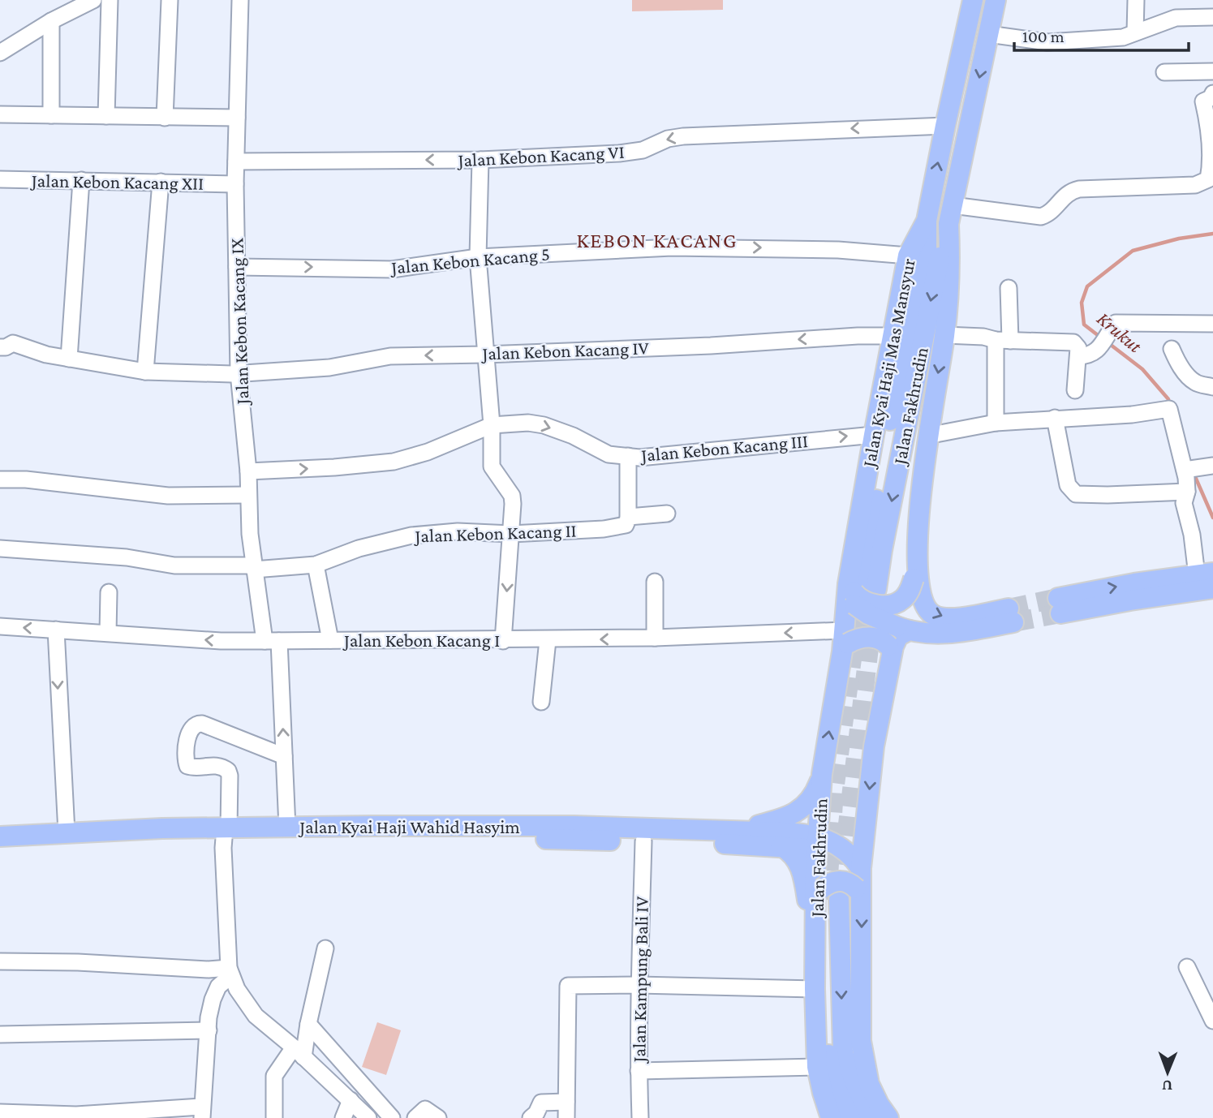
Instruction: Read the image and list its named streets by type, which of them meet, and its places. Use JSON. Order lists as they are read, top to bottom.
{
  "streets": {
    "main road": ["Jalan Kyai Haji Mas Mansyur", "Jalan Fakhrudin", "Jalan Kyai Haji Wahid Hasyim"],
    "street": [
      "Jalan Kebon Kacang VI",
      "Jalan Kebon Kacang XII",
      "Jalan Kebon Kacang 5",
      "Jalan Kebon Kacang IX",
      "Jalan Kebon Kacang IV",
      "Jalan Kebon Kacang III",
      "Jalan Kebon Kacang II",
      "Jalan Kebon Kacang I",
      "Jalan Kampung Bali IV"
    ]
  },
  "crossings": [
    ["Jalan Kebon Kacang VI", "Jalan Kebon Kacang IX"],
    ["Jalan Kebon Kacang VI", "Jalan Kyai Haji Mas Mansyur"],
    ["Jalan Kebon Kacang XII", "Jalan Kebon Kacang IX"],
    ["Jalan Kebon Kacang 5", "Jalan Kebon Kacang IX"],
    ["Jalan Kebon Kacang 5", "Jalan Kyai Haji Mas Mansyur"],
    ["Jalan Kebon Kacang IX", "Jalan Kebon Kacang IV"],
    ["Jalan Kebon Kacang IX", "Jalan Kebon Kacang III"],
    ["Jalan Kebon Kacang IX", "Jalan Kebon Kacang II"],
    ["Jalan Kebon Kacang IX", "Jalan Kebon Kacang I"],
    ["Jalan Kebon Kacang IX", "Jalan Kyai Haji Wahid Hasyim"],
    ["Jalan Kebon Kacang IV", "Jalan Kyai Haji Mas Mansyur"],
    ["Jalan Kyai Haji Mas Mansyur", "Jalan Fakhrudin"],
    ["Jalan Kyai Haji Mas Mansyur", "Jalan Kebon Kacang III"],
    ["Jalan Fakhrudin", "Jalan Kebon Kacang I"],
    ["Jalan Fakhrudin", "Jalan Kyai Haji Wahid Hasyim"],
    ["Jalan Kyai Haji Wahid Hasyim", "Jalan Kampung Bali IV"]
  ],
  "one_way": [
    "Jalan Kebon Kacang VI",
    "Jalan Kebon Kacang 5",
    "Jalan Kebon Kacang IV",
    "Jalan Kebon Kacang III",
    "Jalan Kebon Kacang I"
  ],
  "districts": ["KEBON KACANG"],
  "water": ["Krukut"],
  "scale_bar": "100 m",
  "north": "bottom"
}
